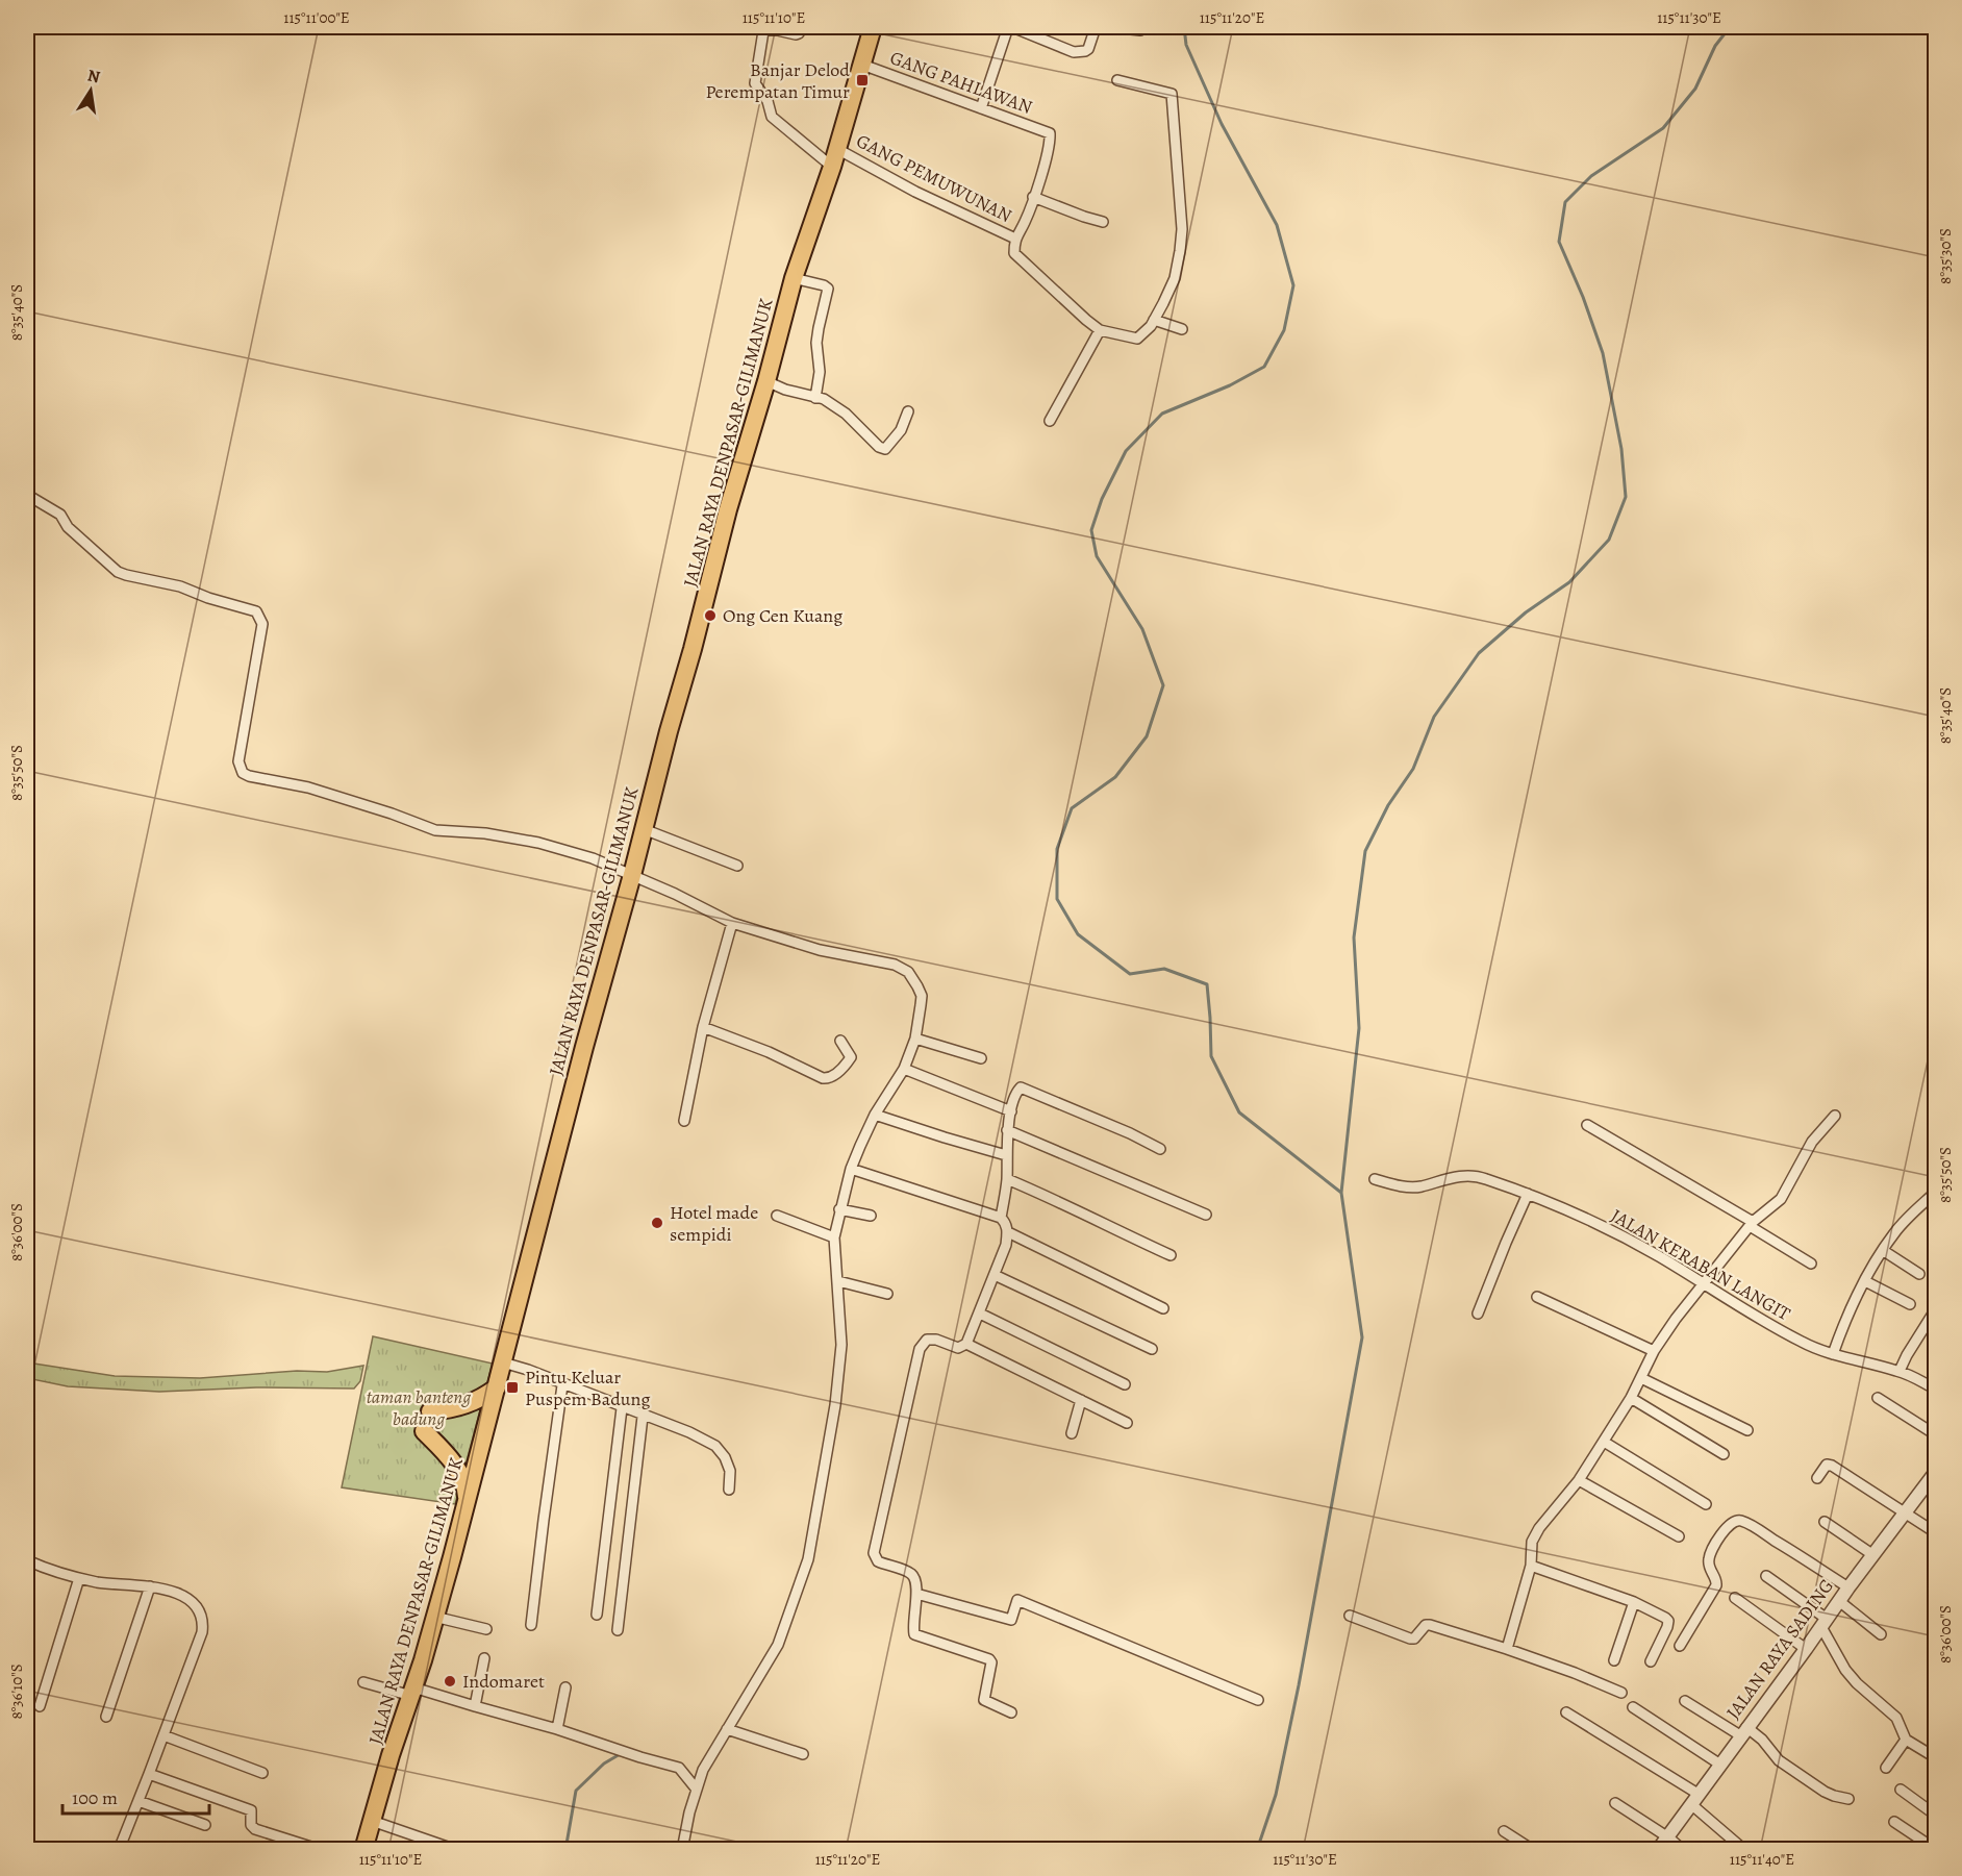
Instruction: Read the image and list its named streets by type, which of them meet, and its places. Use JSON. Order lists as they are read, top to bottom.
{
  "streets": {
    "highway": ["JALAN RAYA DENPASAR-GILIMANUK"],
    "street": [
      "GANG PAHLAWAN",
      "GANG PEMUWUNAN",
      "JALAN KERABAN LANGIT",
      "JALAN RAYA SADING"
    ]
  },
  "crossings": [
    ["GANG PAHLAWAN", "JALAN RAYA DENPASAR-GILIMANUK"],
    ["GANG PEMUWUNAN", "JALAN RAYA DENPASAR-GILIMANUK"]
  ],
  "parks": ["taman banteng badung"],
  "places": {
    "transit": ["Banjar Delod Perempatan Timur", "Pintu Keluar Puspem Badung"],
    "other": ["Ong Cen Kuang", "Hotel made sempidi", "Indomaret"]
  },
  "scale_bar": "100 m",
  "north": "top",
  "coordinates": [
    "115°11'00\"E",
    "115°11'10\"E",
    "115°11'20\"E",
    "115°11'30\"E",
    "8°35'30\"S",
    "8°35'40\"S",
    "8°35'50\"S",
    "8°36'00\"S",
    "8°36'10\"S",
    "115°11'40\"E"
  ]
}
